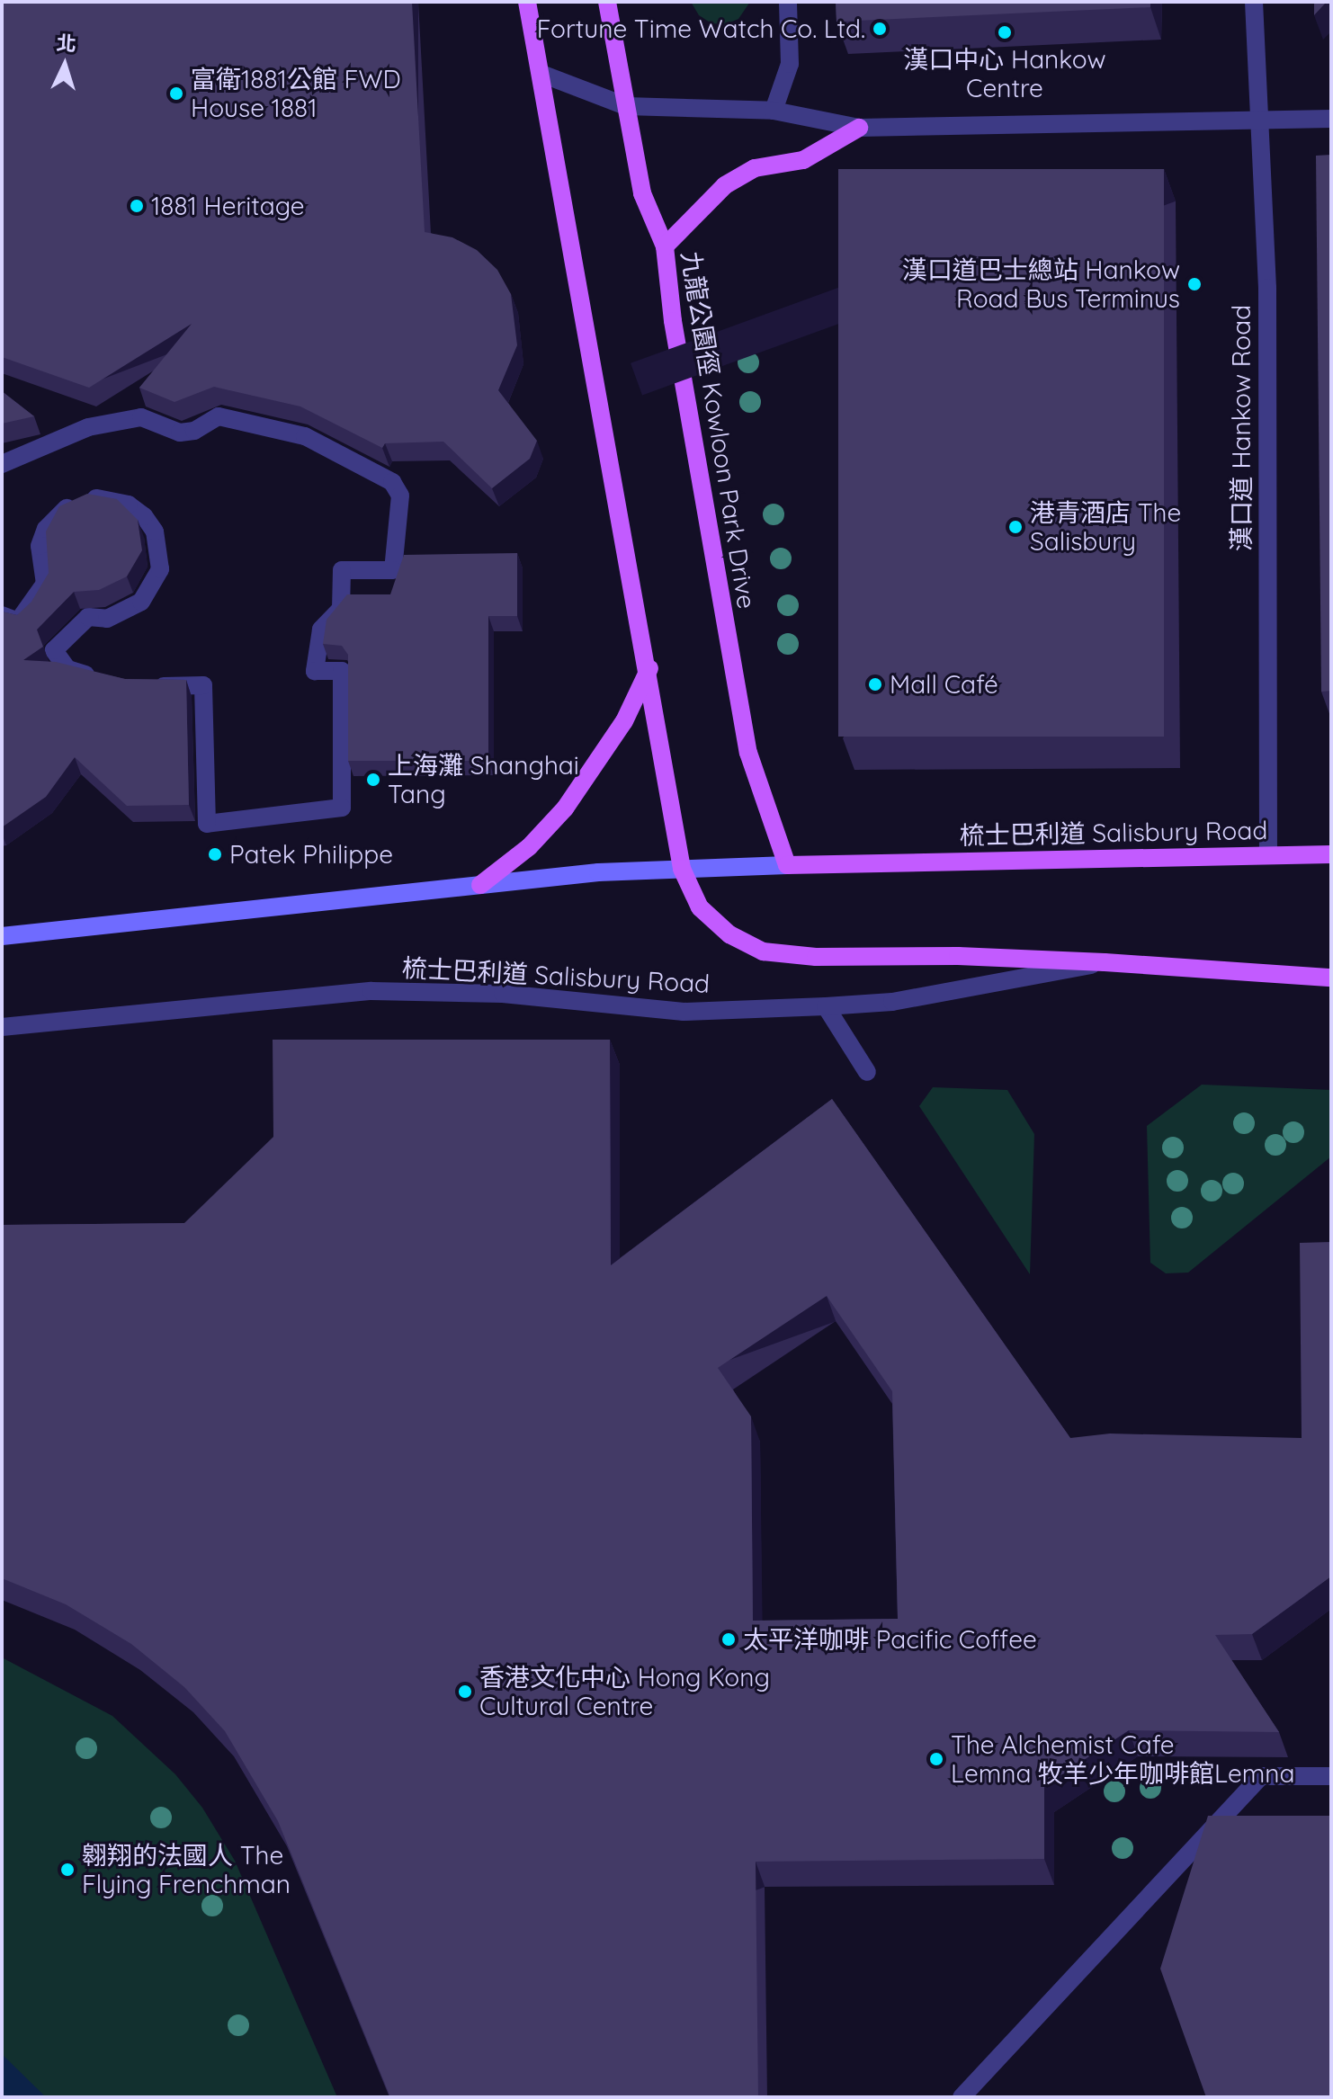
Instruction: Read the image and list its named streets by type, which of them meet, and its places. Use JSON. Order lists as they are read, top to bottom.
{
  "streets": {
    "main road": ["九龍公園徑 Kowloon Park Drive", "梳士巴利道 Salisbury Road"],
    "street": ["漢口道 Hankow Road"]
  },
  "crossings": [
    ["漢口道 Hankow Road", "梳士巴利道 Salisbury Road"],
    ["九龍公園徑 Kowloon Park Drive", "梳士巴利道 Salisbury Road"]
  ],
  "places": [
    "Fortune Time Watch Co. Ltd.",
    "漢口中心 Hankow Centre",
    "富衛1881公館 FWD House 1881",
    "1881 Heritage",
    "漢口道巴士總站 Hankow Road Bus Terminus",
    "港青酒店 The Salisbury",
    "Mall Café",
    "上海灘 Shanghai Tang",
    "Patek Philippe",
    "太平洋咖啡 Pacific Coffee",
    "香港文化中心 Hong Kong Cultural Centre",
    "The Alchemist Cafe Lemna 牧羊少年咖啡館Lemna",
    "翱翔的法國人 The Flying Frenchman"
  ],
  "north": "top"
}
